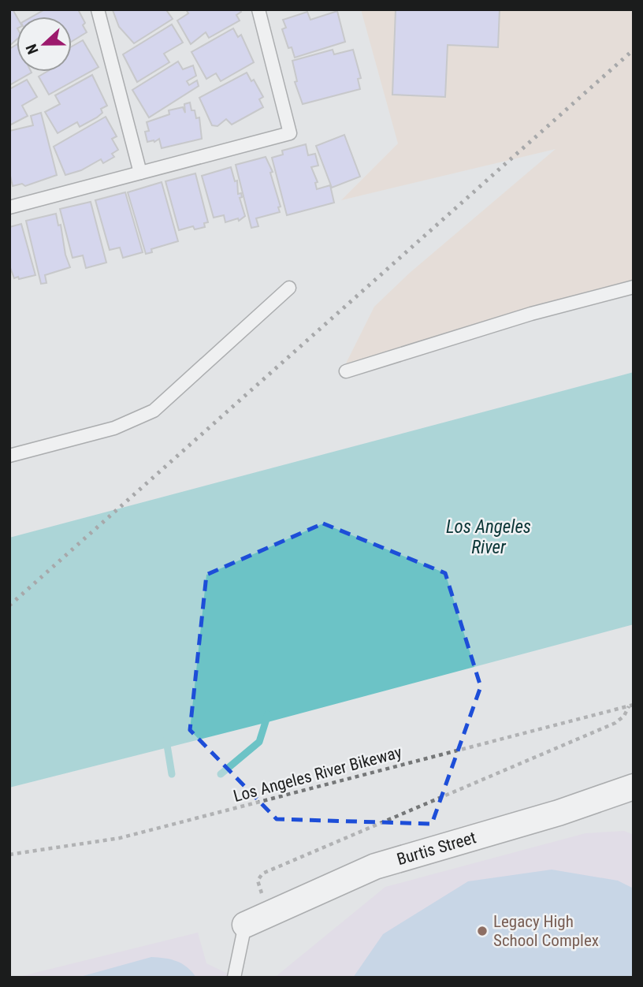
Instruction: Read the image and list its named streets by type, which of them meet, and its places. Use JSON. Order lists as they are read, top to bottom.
{
  "streets": {
    "street": ["Burtis Street"],
    "path": ["Los Angeles River Bikeway"]
  },
  "crossings": [
    ["Los Angeles River Bikeway", "Burtis Street"]
  ],
  "water": ["Los Angeles River"],
  "places": ["Legacy High School Complex"],
  "north": "left"
}
